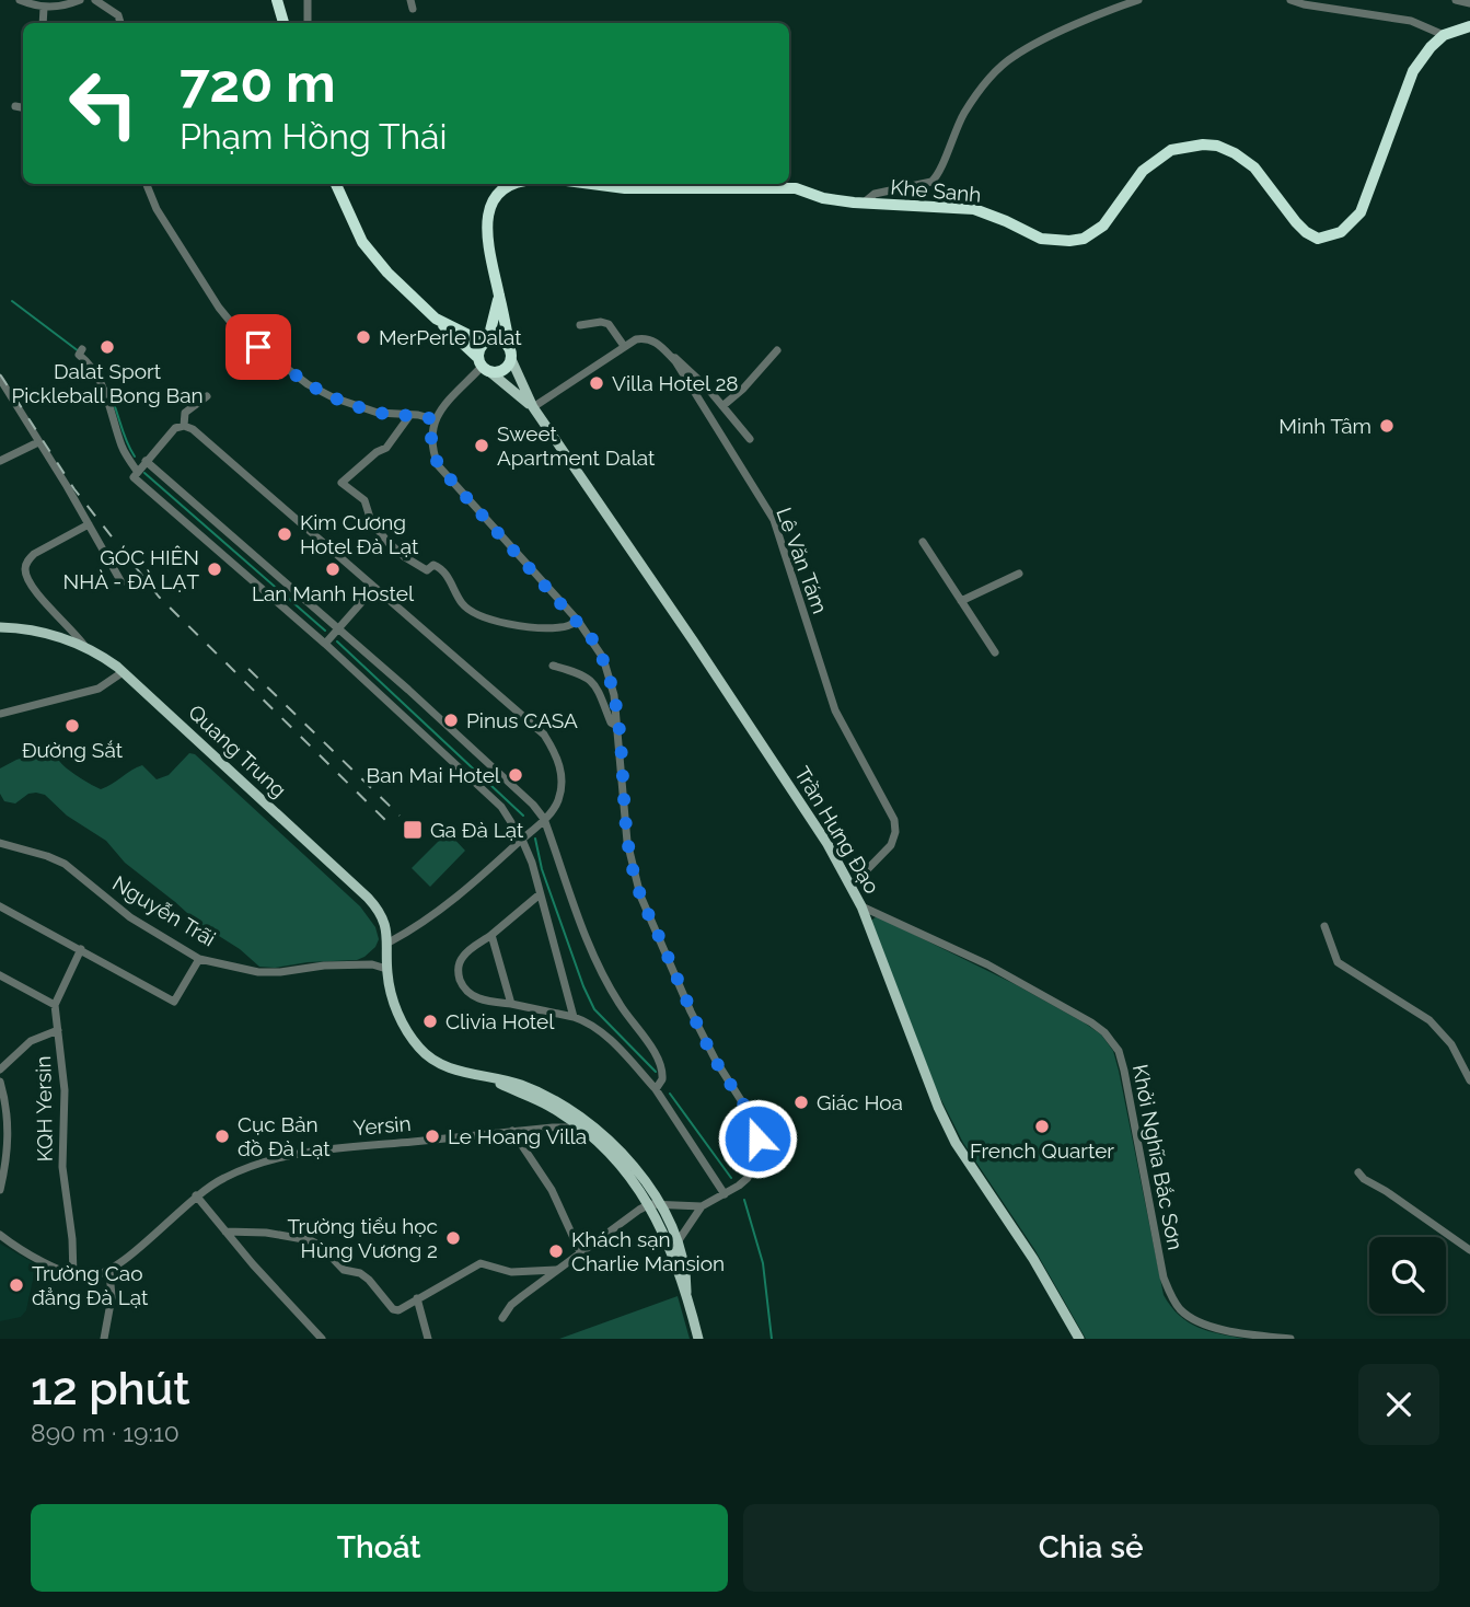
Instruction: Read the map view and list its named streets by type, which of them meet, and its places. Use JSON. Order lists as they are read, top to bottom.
{
  "streets": {
    "highway": ["Khe Sanh"],
    "main road": ["Quang Trung", "Trần Hưng Đạo"],
    "street": [
      "Lê Văn Tám",
      "Nguyễn Trãi",
      "KQH Yersin",
      "Yersin",
      "Khởi Nghĩa Bắc Sơn"
    ]
  },
  "crossings": [
    ["Lê Văn Tám", "Trần Hưng Đạo"],
    ["Quang Trung", "Nguyễn Trãi"],
    ["Trần Hưng Đạo", "Khởi Nghĩa Bắc Sơn"]
  ],
  "places": {
    "other": [
      "MerPerle Dalat",
      "Dalat Sport Pickleball Bong Ban",
      "Villa Hotel 28",
      "Minh Tâm",
      "Sweet Apartment Dalat",
      "Kim Cương Hotel Đà Lạt",
      "GÓC HIÊN NHÀ - ĐÀ LẠT",
      "Lan Manh Hostel",
      "Pinus CASA",
      "Đường Sắt",
      "Ban Mai Hotel",
      "Clivia Hotel",
      "Giác Hoa",
      "French Quarter",
      "Cục Bản đồ Đà Lạt",
      "Le Hoang Villa",
      "Trường tiểu học Hùng Vương 2",
      "Khách sạn Charlie Mansion",
      "Trường Cao đẳng Đà Lạt"
    ],
    "transit": ["Ga Đà Lạt"]
  },
  "page": {
    "turn": ["720 m", "Phạm Hồng Thái"],
    "heading": ["12 phút", "890 m · 19:10"],
    "buttons": ["Thoát", "Chia sẻ"]
  }
}
